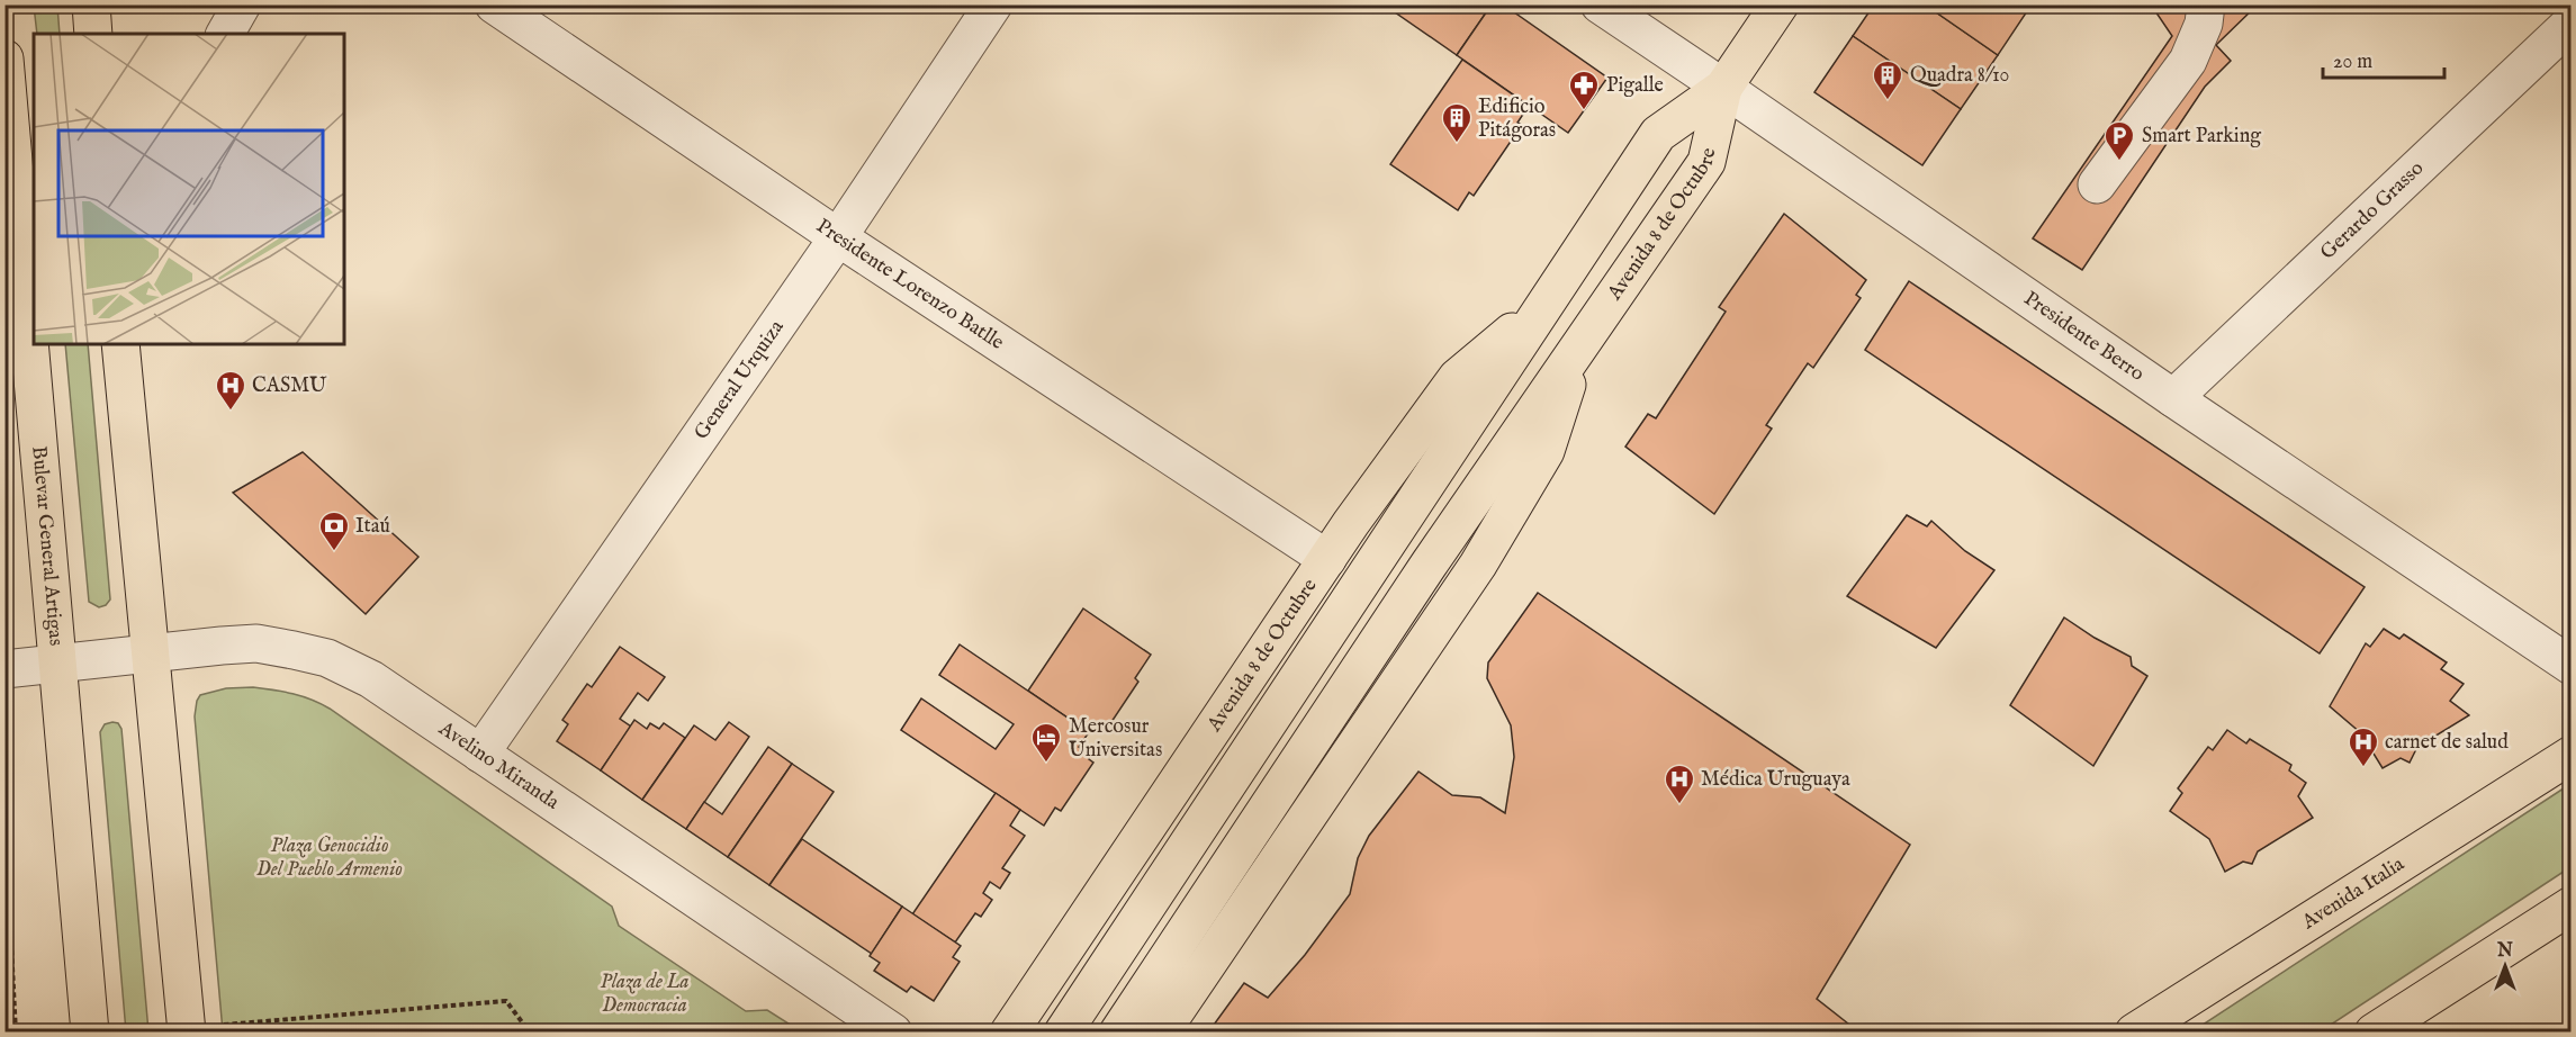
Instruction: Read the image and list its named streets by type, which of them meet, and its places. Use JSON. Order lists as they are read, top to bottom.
{
  "streets": {
    "main road": ["Avenida 8 de Octubre", "Bulevar General Artigas", "Avenida Italia"],
    "street": [
      "Gerardo Grasso",
      "Presidente Lorenzo Batlle",
      "Presidente Berro",
      "General Urquiza",
      "Avelino Miranda"
    ]
  },
  "crossings": [
    ["Gerardo Grasso", "Presidente Berro"],
    ["Avenida 8 de Octubre", "Presidente Lorenzo Batlle"],
    ["Avenida 8 de Octubre", "Presidente Berro"],
    ["Presidente Lorenzo Batlle", "General Urquiza"],
    ["General Urquiza", "Avelino Miranda"],
    ["Bulevar General Artigas", "Avelino Miranda"]
  ],
  "parks": ["Plaza Genocidio Del Pueblo Armenio", "Plaza de La Democracia"],
  "places": {
    "building": ["Quadra 8/10", "Edificio Pitágoras"],
    "pharmacy": ["Pigalle"],
    "parking": ["Smart Parking"],
    "hospital": ["CASMU", "carnet de salud", "Médica Uruguaya"],
    "bank": ["Itaú"],
    "hotel": ["Mercosur Universitas"]
  },
  "scale_bar": "20 m",
  "north": "top"
}
